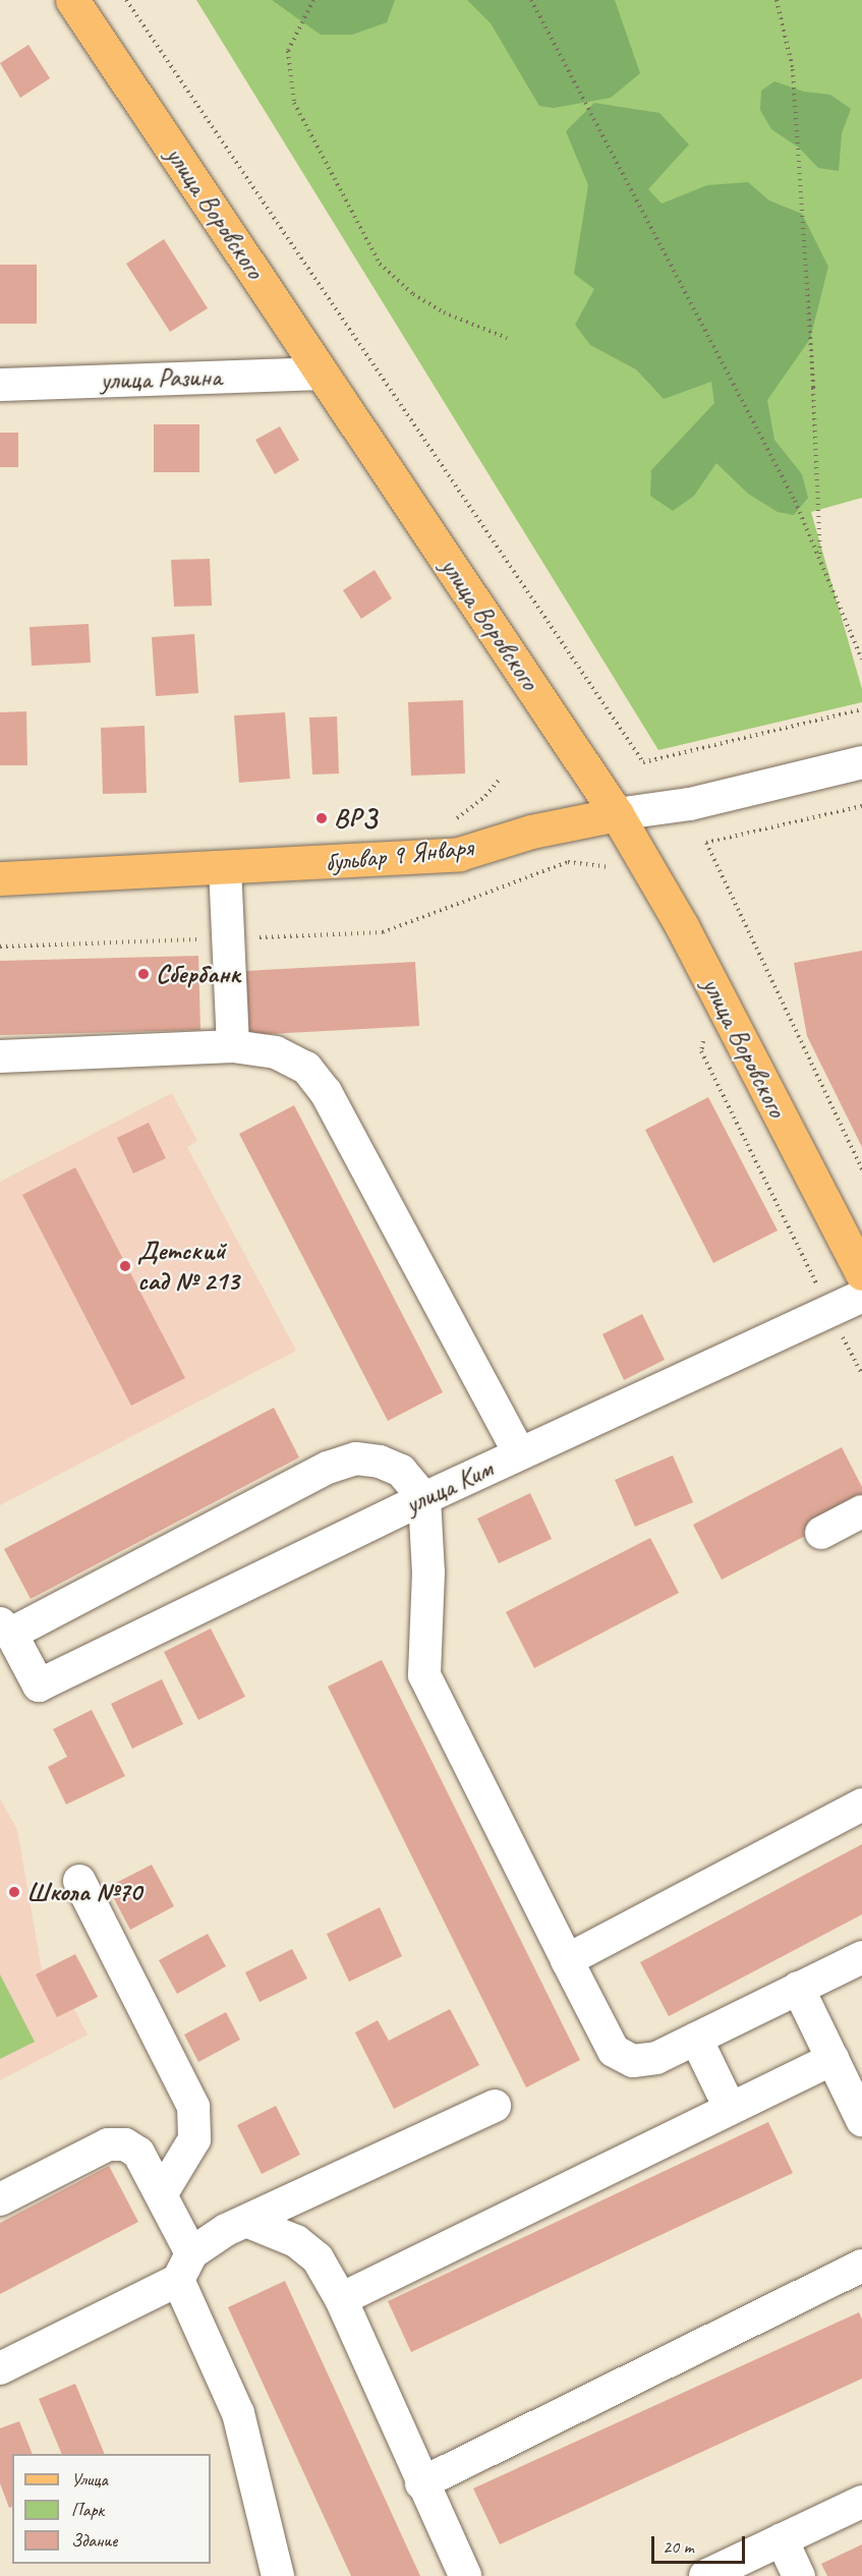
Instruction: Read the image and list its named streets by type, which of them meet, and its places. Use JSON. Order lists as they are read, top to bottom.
{
  "streets": {
    "main road": ["улица Воровского", "бульвар 9 Января"],
    "street": ["улица Разина", "улица Ким"]
  },
  "crossings": [
    ["улица Воровского", "улица Разина"],
    ["улица Воровского", "бульвар 9 Января"]
  ],
  "places": [
    "ВРЗ",
    "Сбербанк",
    "Детский сад № 213",
    "Школа №70"
  ],
  "legend": ["Улица", "Парк", "Здание"],
  "scale_bar": "20 m"
}
